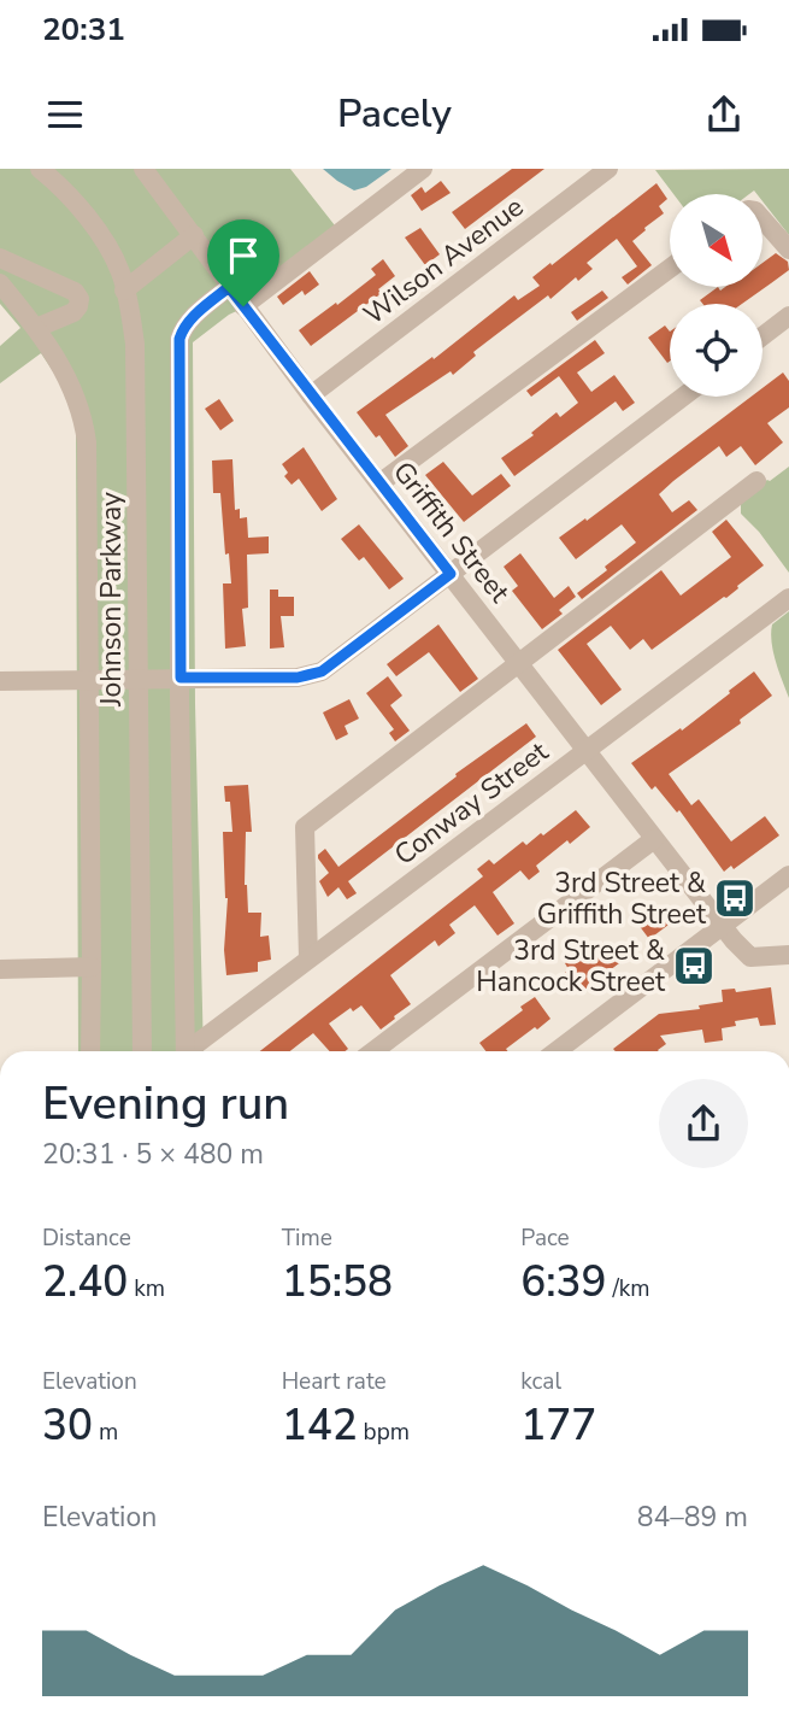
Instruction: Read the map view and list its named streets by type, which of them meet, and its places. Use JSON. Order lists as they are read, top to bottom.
{
  "streets": {
    "street": [
      "Wilson Avenue",
      "Griffith Street",
      "Johnson Parkway",
      "Conway Street"
    ]
  },
  "crossings": [
    ["Wilson Avenue", "Griffith Street"],
    ["Griffith Street", "Conway Street"]
  ],
  "places": {
    "bus stop": ["3rd Street & Griffith Street", "3rd Street & Hancock Street"]
  },
  "north": "bottom right",
  "page": {
    "status": "20:31",
    "header": "Pacely",
    "heading": ["Evening run", "20:31 · 5 × 480 m"],
    "stats": [
      ["Distance", "2.40 km"],
      ["Time", "15:58"],
      ["Pace", "6:39 /km"],
      ["Elevation", "30 m"],
      ["Heart rate", "142 bpm"],
      ["kcal", "177"]
    ],
    "chart": ["Elevation", "84–89 m"]
  }
}
